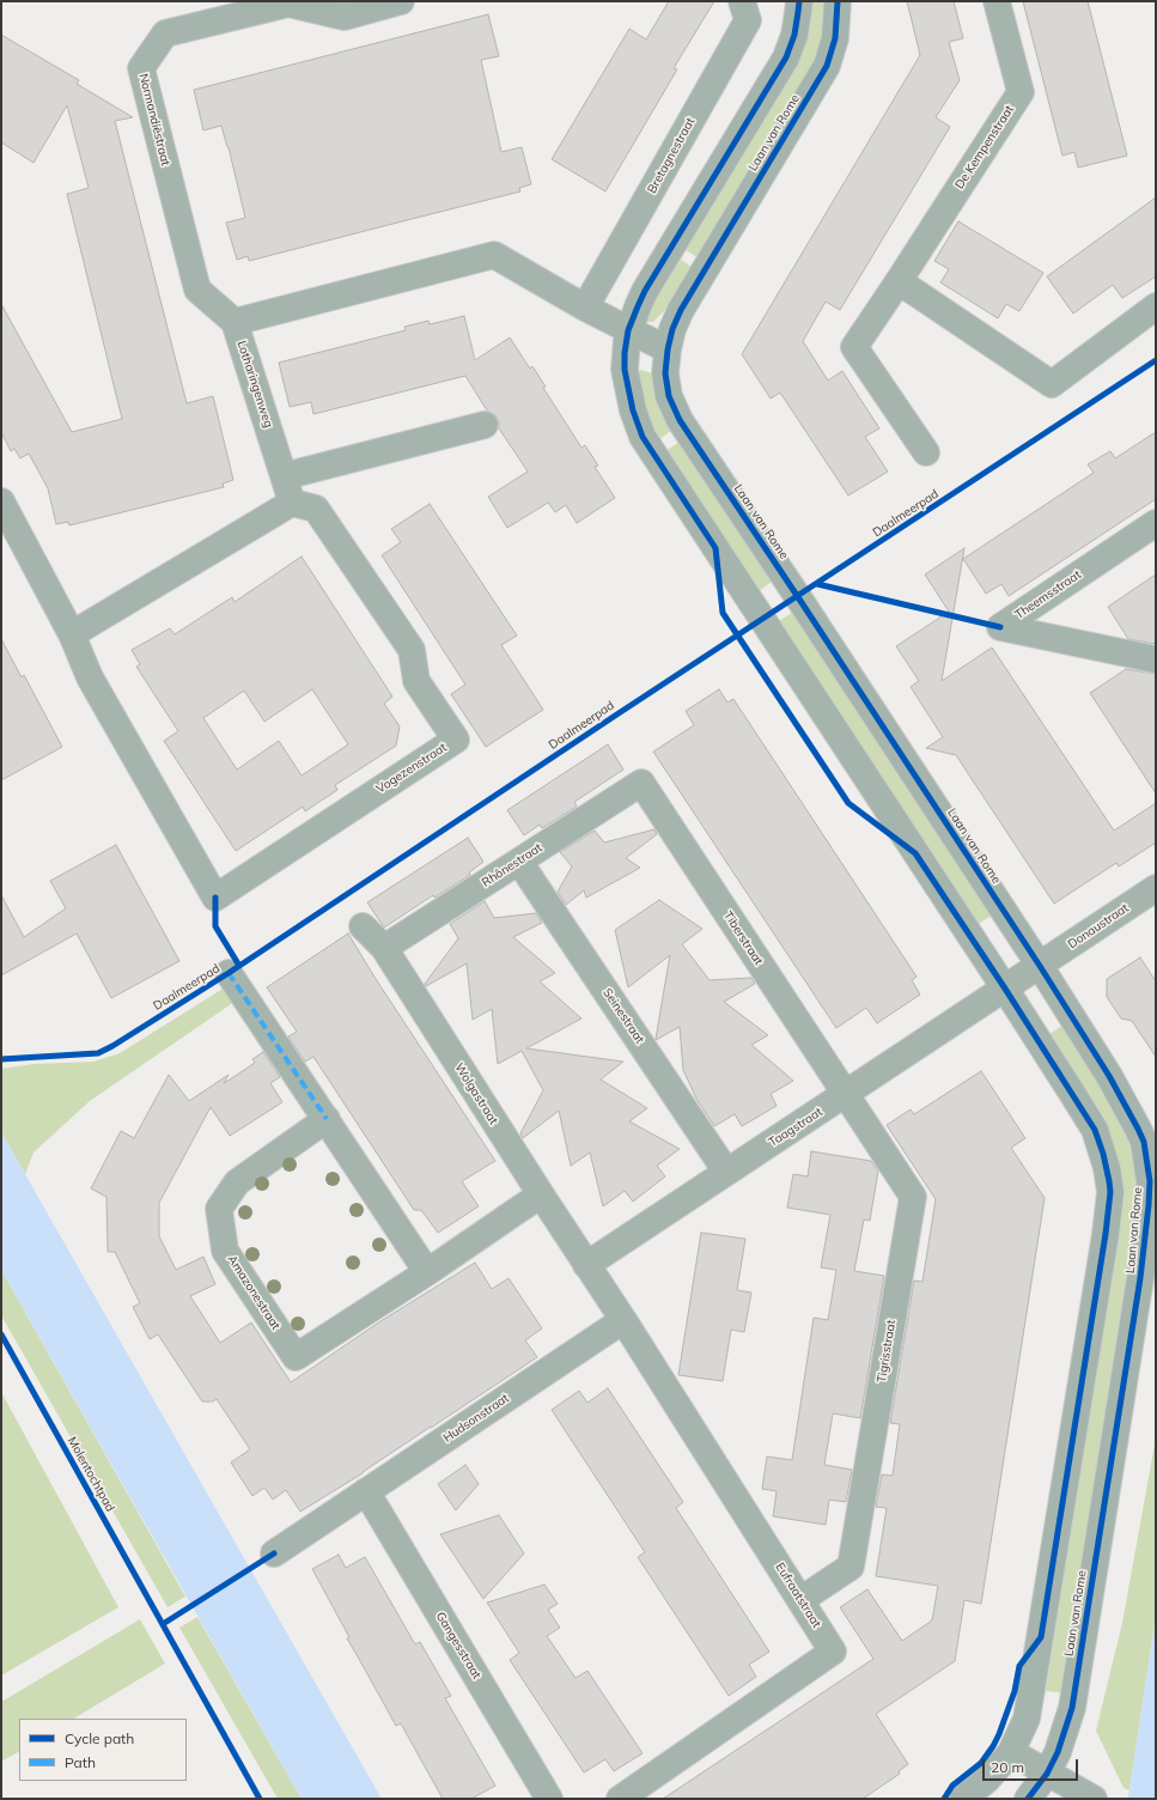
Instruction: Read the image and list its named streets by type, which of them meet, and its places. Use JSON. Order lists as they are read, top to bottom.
{
  "streets": {
    "street": [
      "Normandiëstraat",
      "Laan van Rome",
      "De Kempenstraat",
      "Bretagnestraat",
      "Lotharingenweg",
      "Theemsstraat",
      "Vogezenstraat",
      "Rhônestraat",
      "Donaustraat",
      "Tiberstraat",
      "Seinestraat",
      "Wolgastraat",
      "Taagstraat",
      "Amazonestraat",
      "Tigrisstraat",
      "Hudsonstraat",
      "Eufraatstraat",
      "Gangesstraat"
    ],
    "cycle path": ["Daalmeerpad", "Molentochtpad"]
  },
  "crossings": [
    ["Normandiëstraat", "Lotharingenweg"],
    ["Laan van Rome", "Donaustraat"],
    ["Lotharingenweg", "Vogezenstraat"],
    ["Rhônestraat", "Tiberstraat"],
    ["Rhônestraat", "Seinestraat"],
    ["Rhônestraat", "Wolgastraat"],
    ["Tiberstraat", "Taagstraat"],
    ["Tiberstraat", "Tigrisstraat"],
    ["Seinestraat", "Taagstraat"],
    ["Wolgastraat", "Taagstraat"],
    ["Wolgastraat", "Amazonestraat"],
    ["Taagstraat", "Tigrisstraat"],
    ["Tigrisstraat", "Eufraatstraat"],
    ["Hudsonstraat", "Eufraatstraat"],
    ["Hudsonstraat", "Gangesstraat"]
  ],
  "legend": ["Cycle path", "Path"],
  "scale_bar": "20 m"
}
